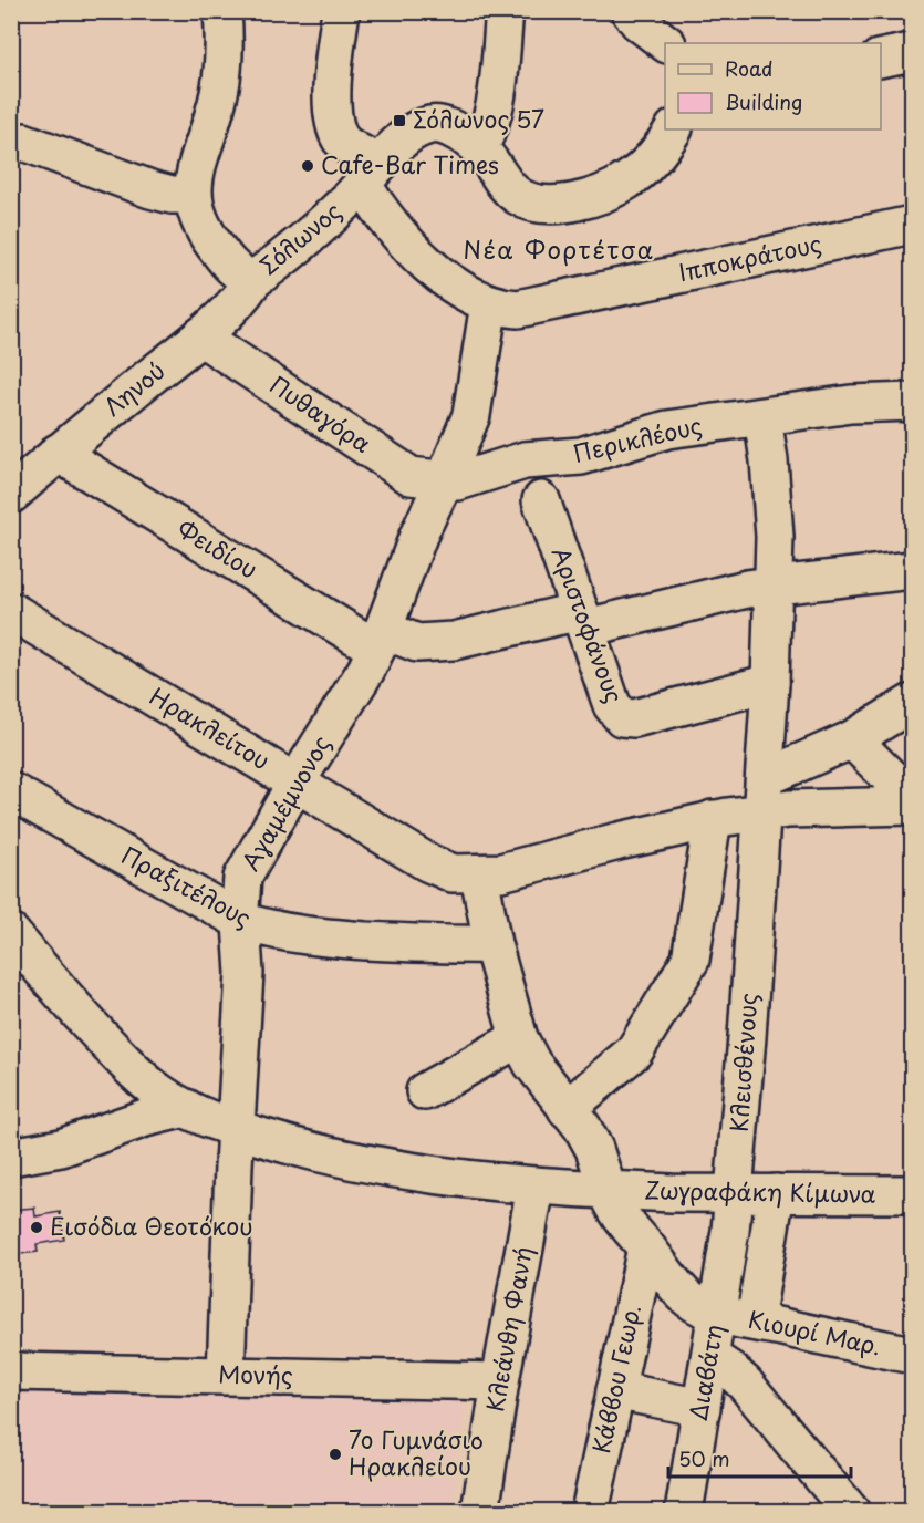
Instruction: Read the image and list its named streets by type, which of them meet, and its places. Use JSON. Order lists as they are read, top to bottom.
{
  "streets": {
    "street": [
      "Σόλωνος",
      "Ιπποκράτους",
      "Ληνού",
      "Πυθαγόρα",
      "Περικλέους",
      "Φειδίου",
      "Αριστοφάνους",
      "Ηρακλείτου",
      "Αγαμέμνονος",
      "Πραξιτέλους",
      "Κλεισθένους",
      "Ζωγραφάκη Κίμωνα",
      "Κλεάνθη Φανή",
      "Κιουρί Μαρ.",
      "Διαβάτη",
      "Μονής",
      "Κάββου Γεωρ."
    ]
  },
  "crossings": [
    ["Σόλωνος", "Ιπποκράτους"],
    ["Σόλωνος", "Ληνού"],
    ["Ιπποκράτους", "Αγαμέμνονος"],
    ["Ληνού", "Πυθαγόρα"],
    ["Ληνού", "Φειδίου"],
    ["Πυθαγόρα", "Περικλέους"],
    ["Πυθαγόρα", "Αγαμέμνονος"],
    ["Περικλέους", "Αγαμέμνονος"],
    ["Περικλέους", "Κλεισθένους"],
    ["Φειδίου", "Αριστοφάνους"],
    ["Φειδίου", "Αγαμέμνονος"],
    ["Φειδίου", "Κλεισθένους"],
    ["Αριστοφάνους", "Κλεισθένους"],
    ["Ηρακλείτου", "Αγαμέμνονος"],
    ["Αγαμέμνονος", "Πραξιτέλους"],
    ["Αγαμέμνονος", "Ζωγραφάκη Κίμωνα"],
    ["Αγαμέμνονος", "Μονής"],
    ["Κλεισθένους", "Ζωγραφάκη Κίμωνα"],
    ["Κλεισθένους", "Κιουρί Μαρ."],
    ["Κλεισθένους", "Διαβάτη"],
    ["Ζωγραφάκη Κίμωνα", "Κλεάνθη Φανή"],
    ["Ζωγραφάκη Κίμωνα", "Κιουρί Μαρ."],
    ["Κλεάνθη Φανή", "Μονής"],
    ["Κιουρί Μαρ.", "Διαβάτη"],
    ["Κιουρί Μαρ.", "Κάββου Γεωρ."]
  ],
  "districts": ["Νέα Φορτέτσα"],
  "places": {
    "transit": ["Σόλωνος 57"],
    "other": ["Cafe-Bar Times", "Εισόδια Θεοτόκου", "7o Γυμνάσιο Ηρακλείου"]
  },
  "legend": ["Road", "Building"],
  "scale_bar": "50 m"
}
